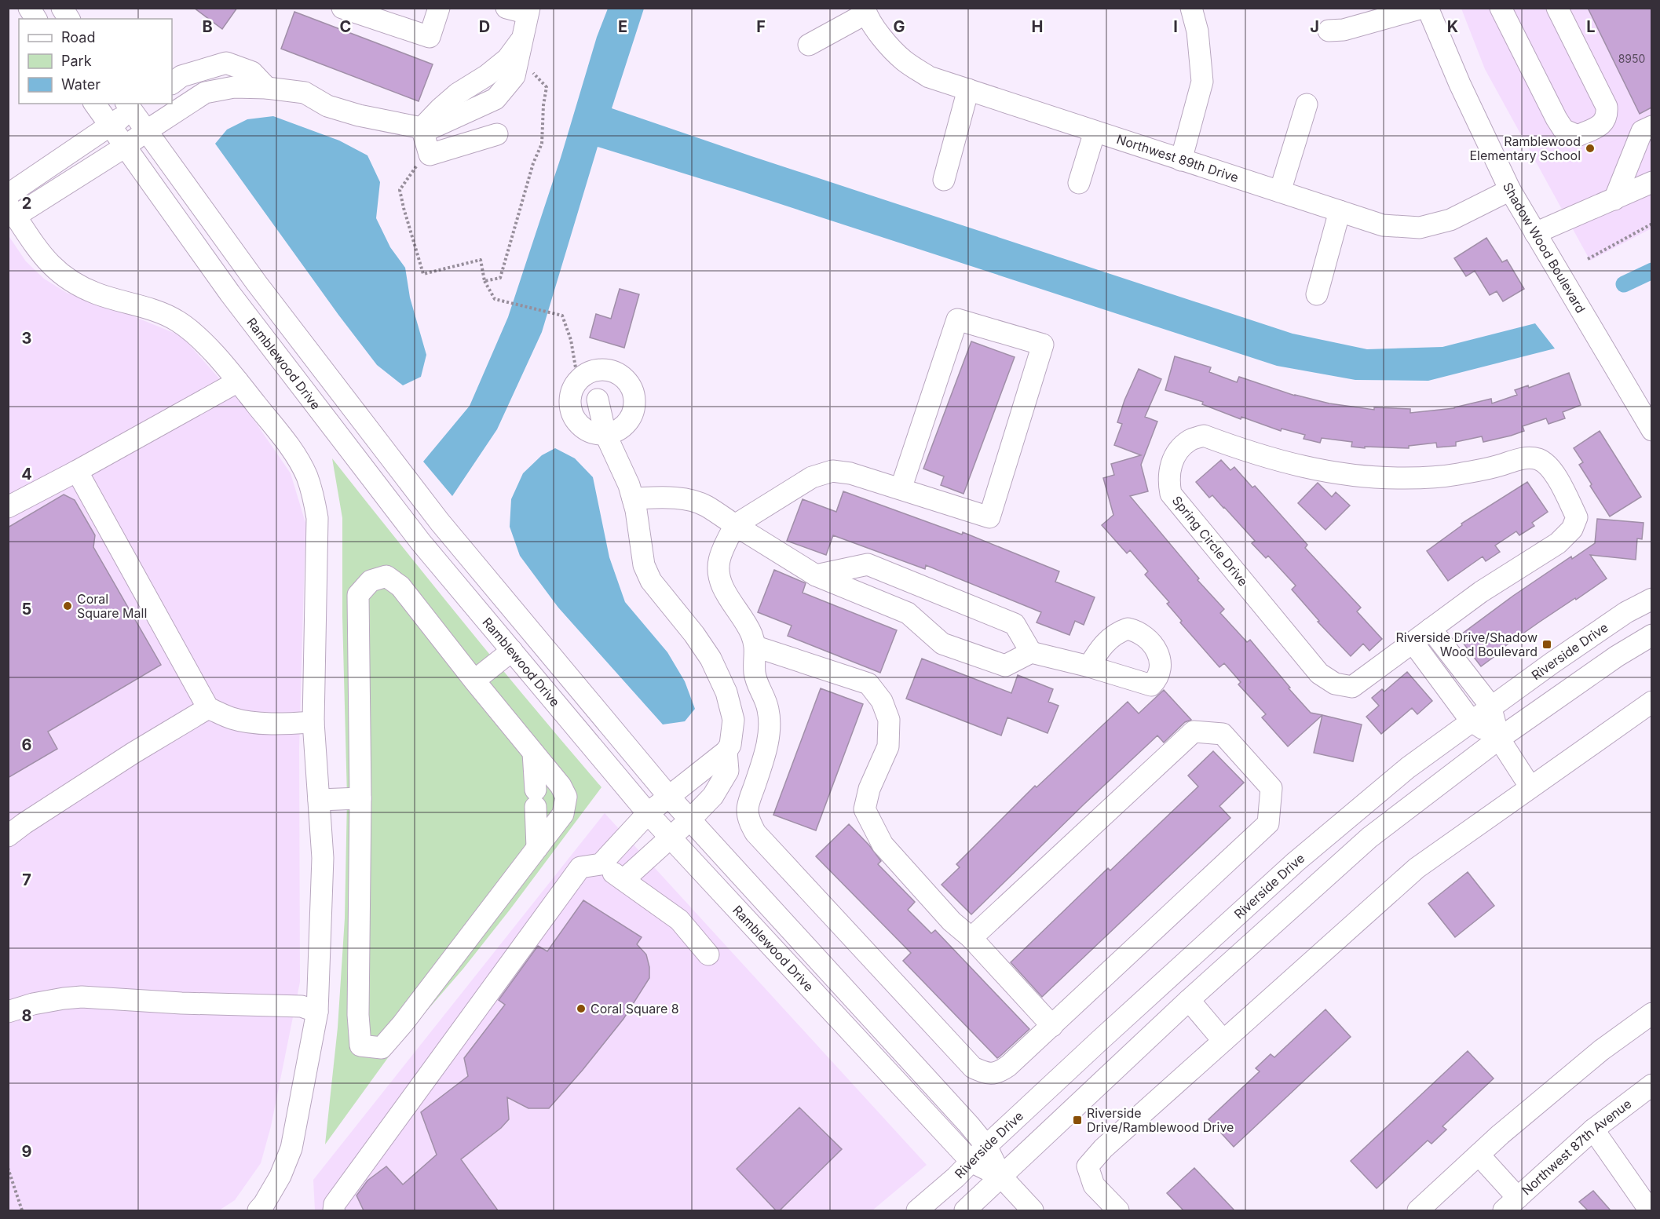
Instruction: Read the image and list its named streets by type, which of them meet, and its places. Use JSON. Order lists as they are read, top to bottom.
{
  "streets": {
    "street": [
      "Northwest 89th Drive",
      "Shadow Wood Boulevard",
      "Ramblewood Drive",
      "Spring Circle Drive",
      "Riverside Drive",
      "Northwest 87th Avenue"
    ]
  },
  "crossings": [
    ["Northwest 89th Drive", "Shadow Wood Boulevard"],
    ["Ramblewood Drive", "Riverside Drive"]
  ],
  "places": {
    "other": ["Ramblewood Elementary School", "Coral Square Mall", "Coral Square 8"],
    "transit": ["Riverside Drive/Shadow Wood Boulevard", "Riverside Drive/Ramblewood Drive"]
  },
  "house_numbers": ["8950"],
  "legend": ["Road", "Park", "Water"],
  "grid": {
    "columns": [
      "B",
      "C",
      "D",
      "E",
      "F",
      "G",
      "H",
      "I",
      "J",
      "K",
      "L"
    ],
    "rows": [
      "2",
      "3",
      "4",
      "5",
      "6",
      "7",
      "8",
      "9"
    ]
  }
}
